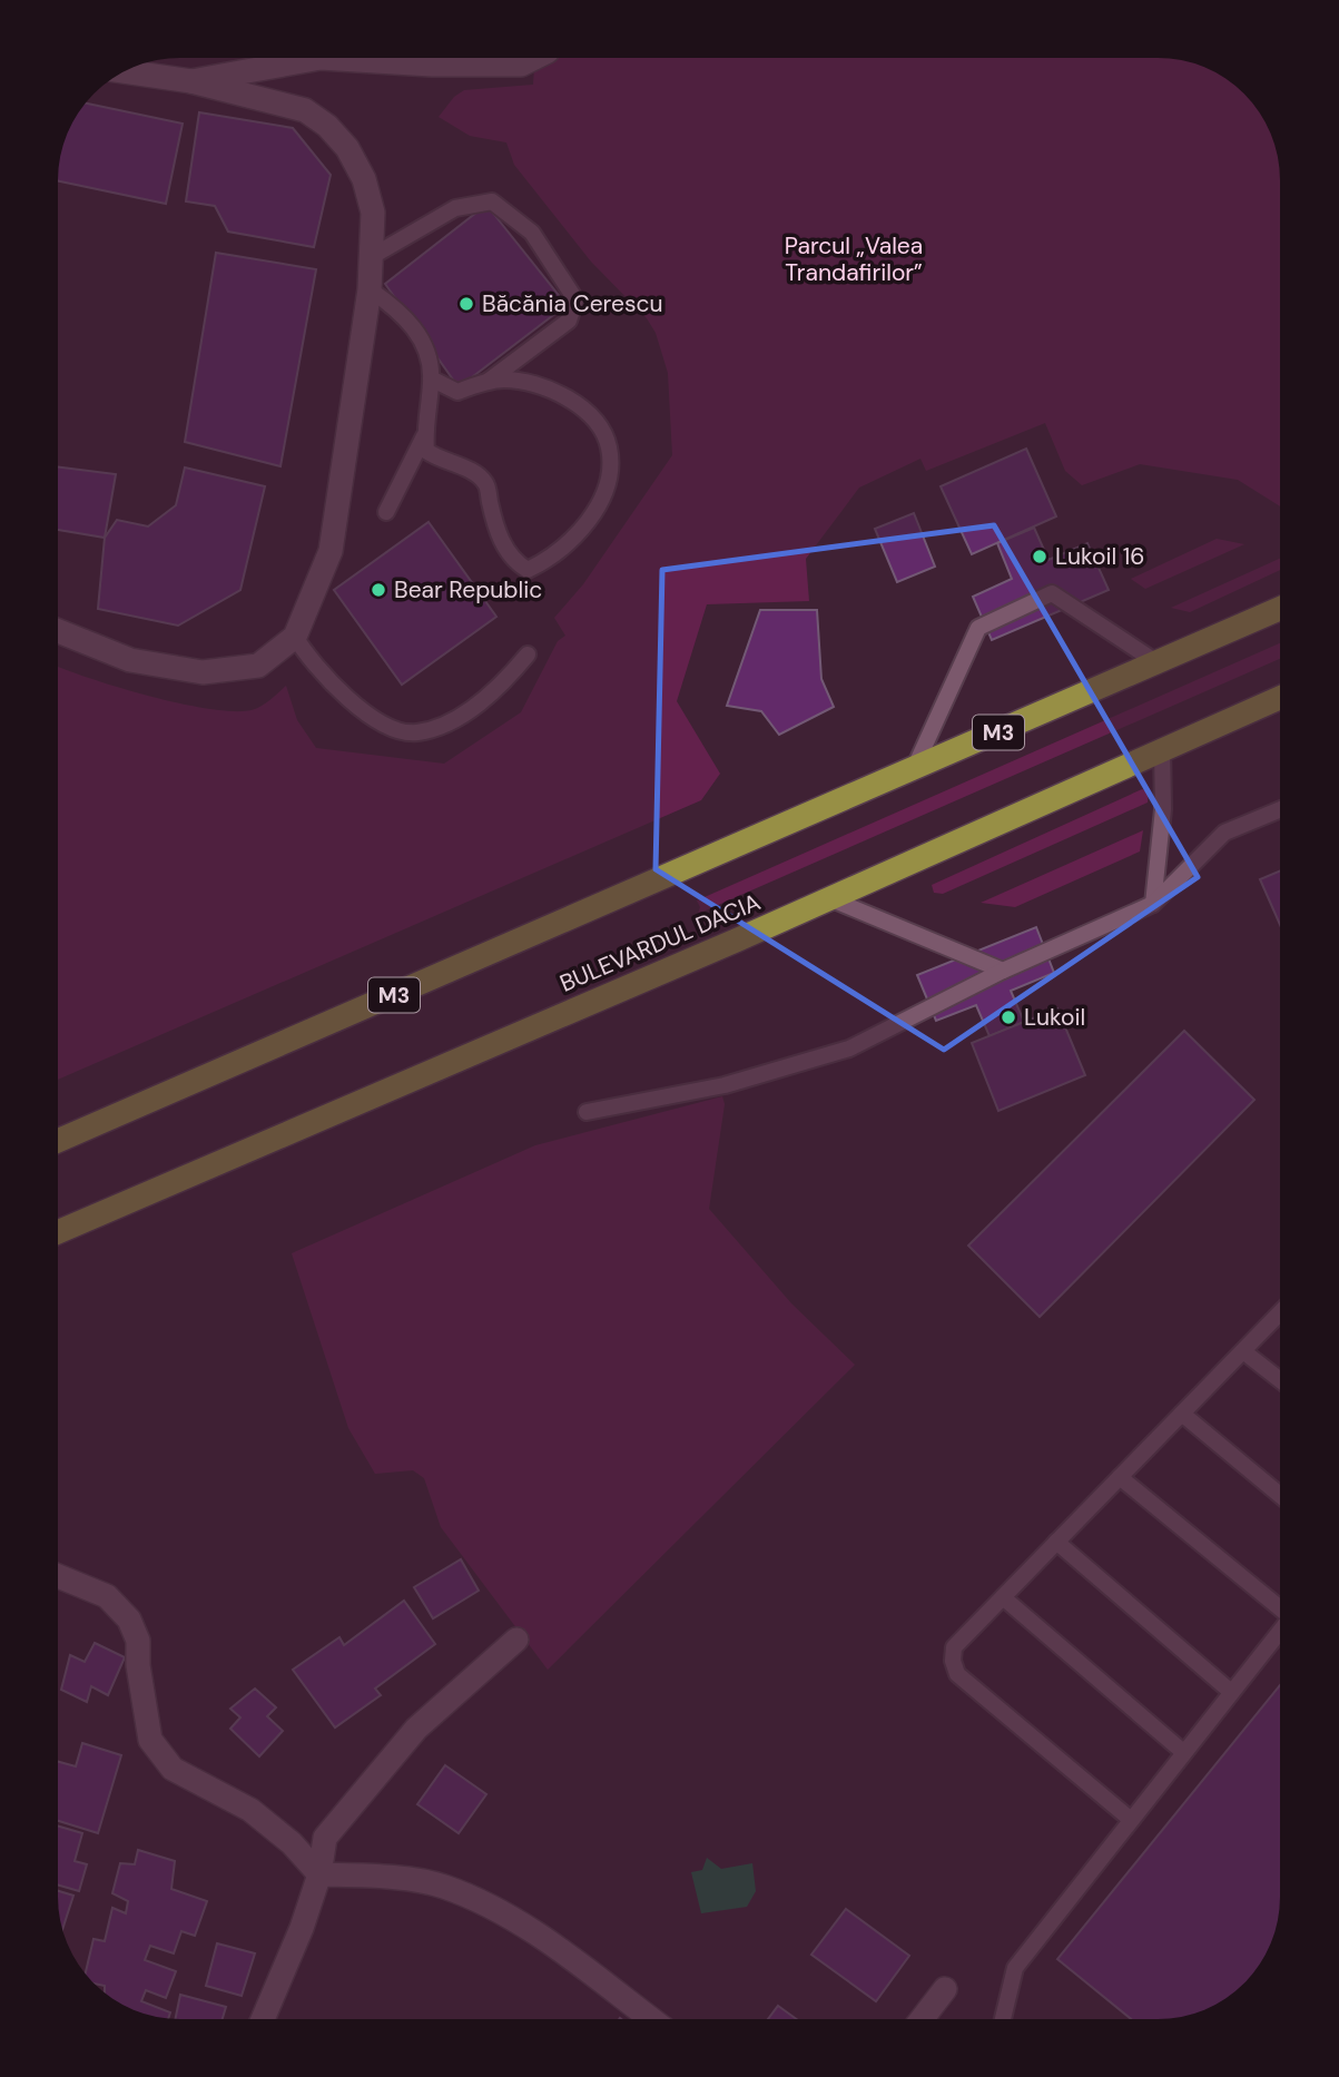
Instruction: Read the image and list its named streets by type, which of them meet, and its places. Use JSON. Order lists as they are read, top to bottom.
{
  "streets": {
    "highway": ["M3", "BULEVARDUL DACIA"]
  },
  "parks": ["Parcul „Valea Trandafirilor”"],
  "places": [
    "Băcănia Cerescu",
    "Lukoil 16",
    "Bear Republic",
    "Lukoil"
  ]
}
